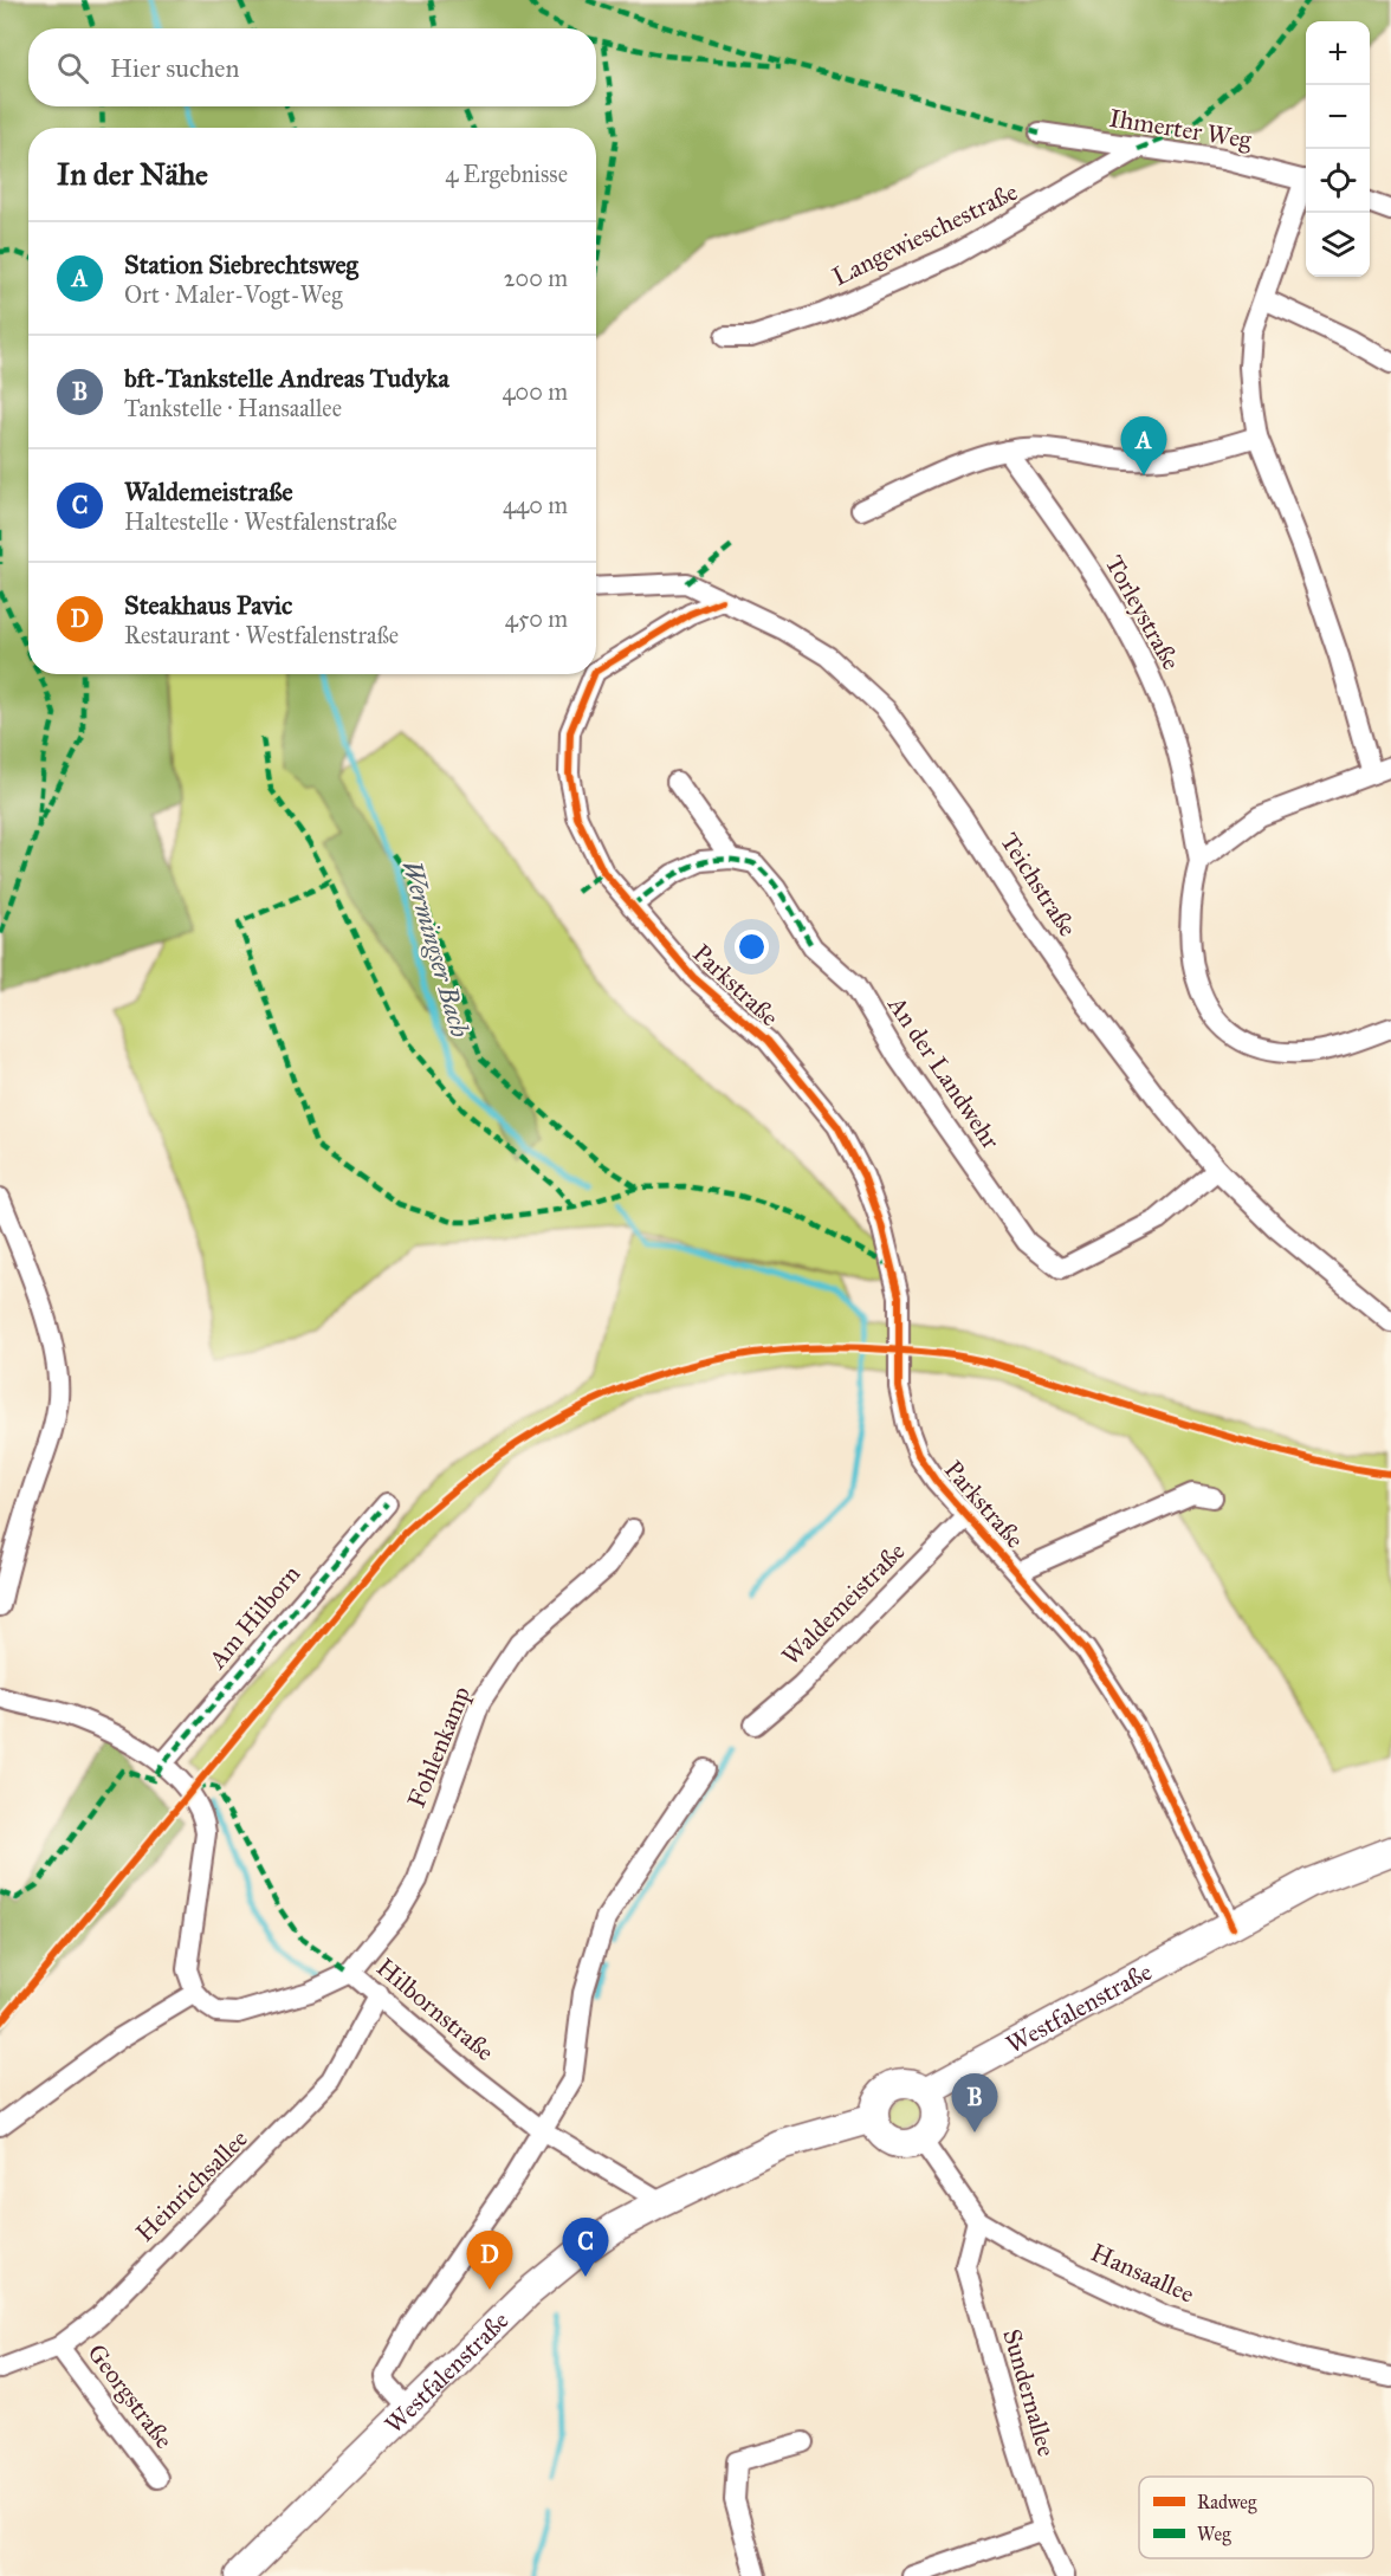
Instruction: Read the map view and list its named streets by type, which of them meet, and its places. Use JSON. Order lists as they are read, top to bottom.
{
  "streets": {
    "main road": ["Westfalenstraße"],
    "street": [
      "Ihmerter Weg",
      "Langewieschestraße",
      "Torleystraße",
      "Teichstraße",
      "Parkstraße",
      "An der Landwehr",
      "Waldemeistraße",
      "Am Hilborn",
      "Fohlenkamp",
      "Hilbornstraße",
      "Heinrichsallee",
      "Hansaallee",
      "Sundernallee",
      "Georgstraße"
    ]
  },
  "crossings": [
    ["Ihmerter Weg", "Langewieschestraße"],
    ["Teichstraße", "Parkstraße"],
    ["Teichstraße", "An der Landwehr"],
    ["Parkstraße", "Waldemeistraße"],
    ["Parkstraße", "Westfalenstraße"],
    ["Fohlenkamp", "Hilbornstraße"],
    ["Hilbornstraße", "Westfalenstraße"],
    ["Hilbornstraße", "Heinrichsallee"],
    ["Westfalenstraße", "Hansaallee"],
    ["Heinrichsallee", "Georgstraße"],
    ["Hansaallee", "Sundernallee"]
  ],
  "water": ["Wermingser Bach"],
  "legend": ["Radweg", "Weg"],
  "page": {
    "map_buttons": ["+", "−"],
    "search": "Hier suchen",
    "heading": ["In der Nähe", "4 Ergebnisse"],
    "list": [
      {
        "mark": "A",
        "name": "Station Siebrechtsweg",
        "note": "Ort · Maler-Vogt-Weg",
        "value": "200 m"
      },
      {
        "mark": "B",
        "name": "bft-Tankstelle Andreas Tudyka",
        "note": "Tankstelle · Hansaallee",
        "value": "400 m"
      },
      {
        "mark": "C",
        "name": "Waldemeistraße",
        "note": "Haltestelle · Westfalenstraße",
        "value": "440 m"
      },
      {
        "mark": "D",
        "name": "Steakhaus Pavic",
        "note": "Restaurant · Westfalenstraße",
        "value": "450 m"
      }
    ],
    "pins": [
      "A",
      "B",
      "C",
      "D"
    ]
  }
}
